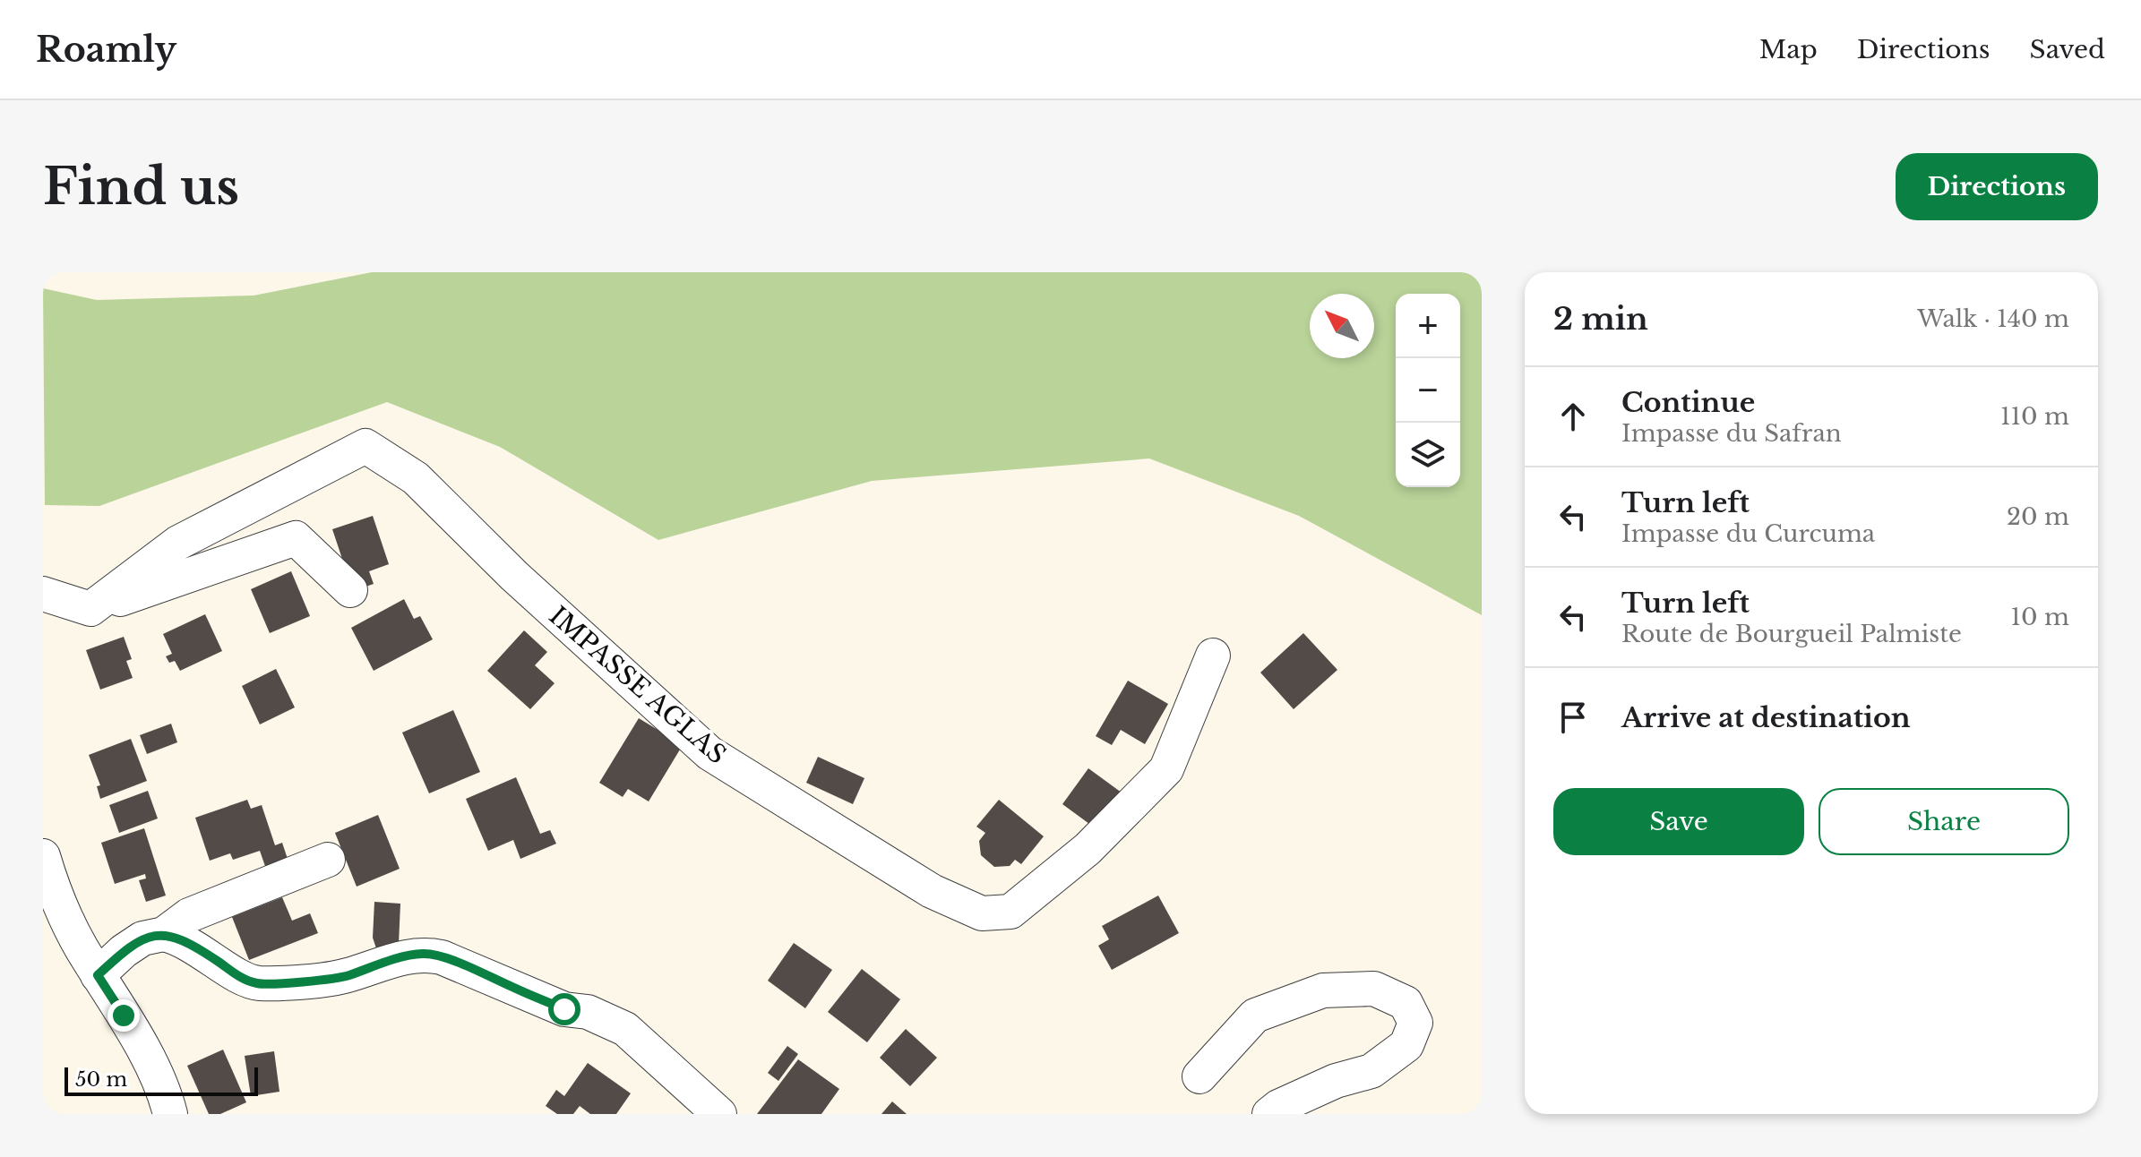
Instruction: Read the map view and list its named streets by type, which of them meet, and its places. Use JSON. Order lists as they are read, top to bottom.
{
  "streets": {
    "street": ["IMPASSE AGLAS"]
  },
  "scale_bar": "50 m",
  "north": "top left",
  "page": {
    "header": "Roamly",
    "nav": ["Map", "Directions", "Saved"],
    "buttons": [
      "Directions",
      ["Save", "Share"]
    ],
    "title": "Find us",
    "heading": ["2 min", "Walk · 140 m"],
    "map_buttons": ["+", "−"],
    "list": [
      ["Continue", "Impasse du Safran", "110 m"],
      ["Turn left", "Impasse du Curcuma", "20 m"],
      ["Turn left", "Route de Bourgueil Palmiste", "10 m"],
      "Arrive at destination"
    ],
    "scale": "50 m"
  }
}
